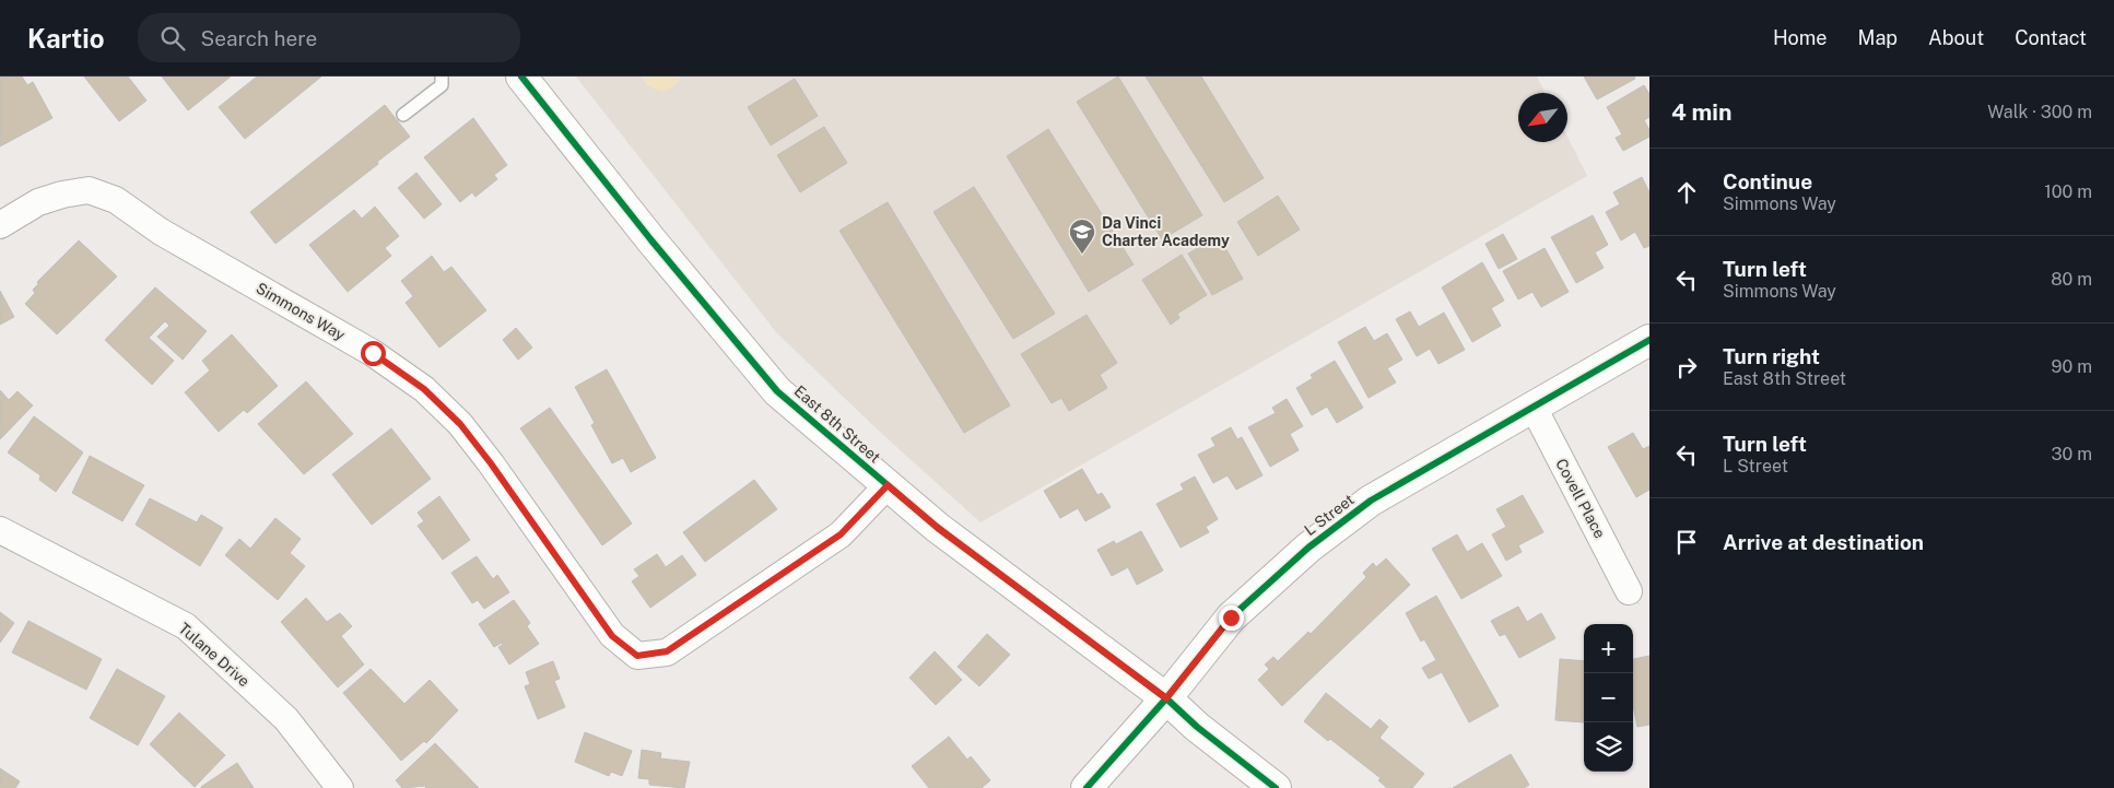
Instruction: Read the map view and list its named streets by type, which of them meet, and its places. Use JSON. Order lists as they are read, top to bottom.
{
  "streets": {
    "street": [
      "Simmons Way",
      "East 8th Street",
      "Covell Place",
      "L Street",
      "Tulane Drive"
    ]
  },
  "crossings": [
    ["Simmons Way", "East 8th Street"],
    ["East 8th Street", "L Street"],
    ["Covell Place", "L Street"]
  ],
  "places": {
    "school or university": ["Da Vinci Charter Academy"]
  },
  "north": "bottom left",
  "page": {
    "header": "Kartio",
    "search": "Search here",
    "nav": [
      "Home",
      "Map",
      "About",
      "Contact"
    ],
    "heading": ["4 min", "Walk · 300 m"],
    "list": [
      ["Continue", "Simmons Way", "100 m"],
      ["Turn left", "Simmons Way", "80 m"],
      ["Turn right", "East 8th Street", "90 m"],
      ["Turn left", "L Street", "30 m"],
      "Arrive at destination"
    ],
    "map_buttons": ["+", "−"]
  }
}
